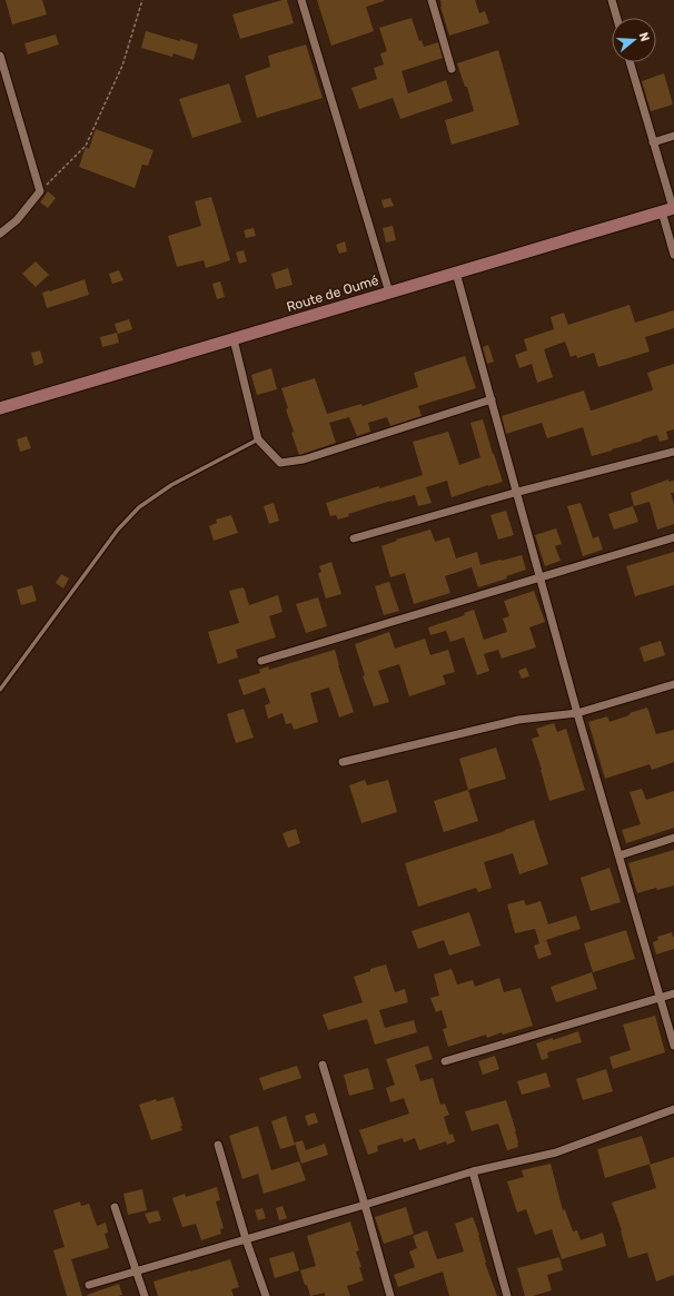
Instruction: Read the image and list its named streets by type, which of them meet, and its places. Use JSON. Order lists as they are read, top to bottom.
{
  "streets": {
    "street": ["Route de Oumé"]
  },
  "north": "right"
}
